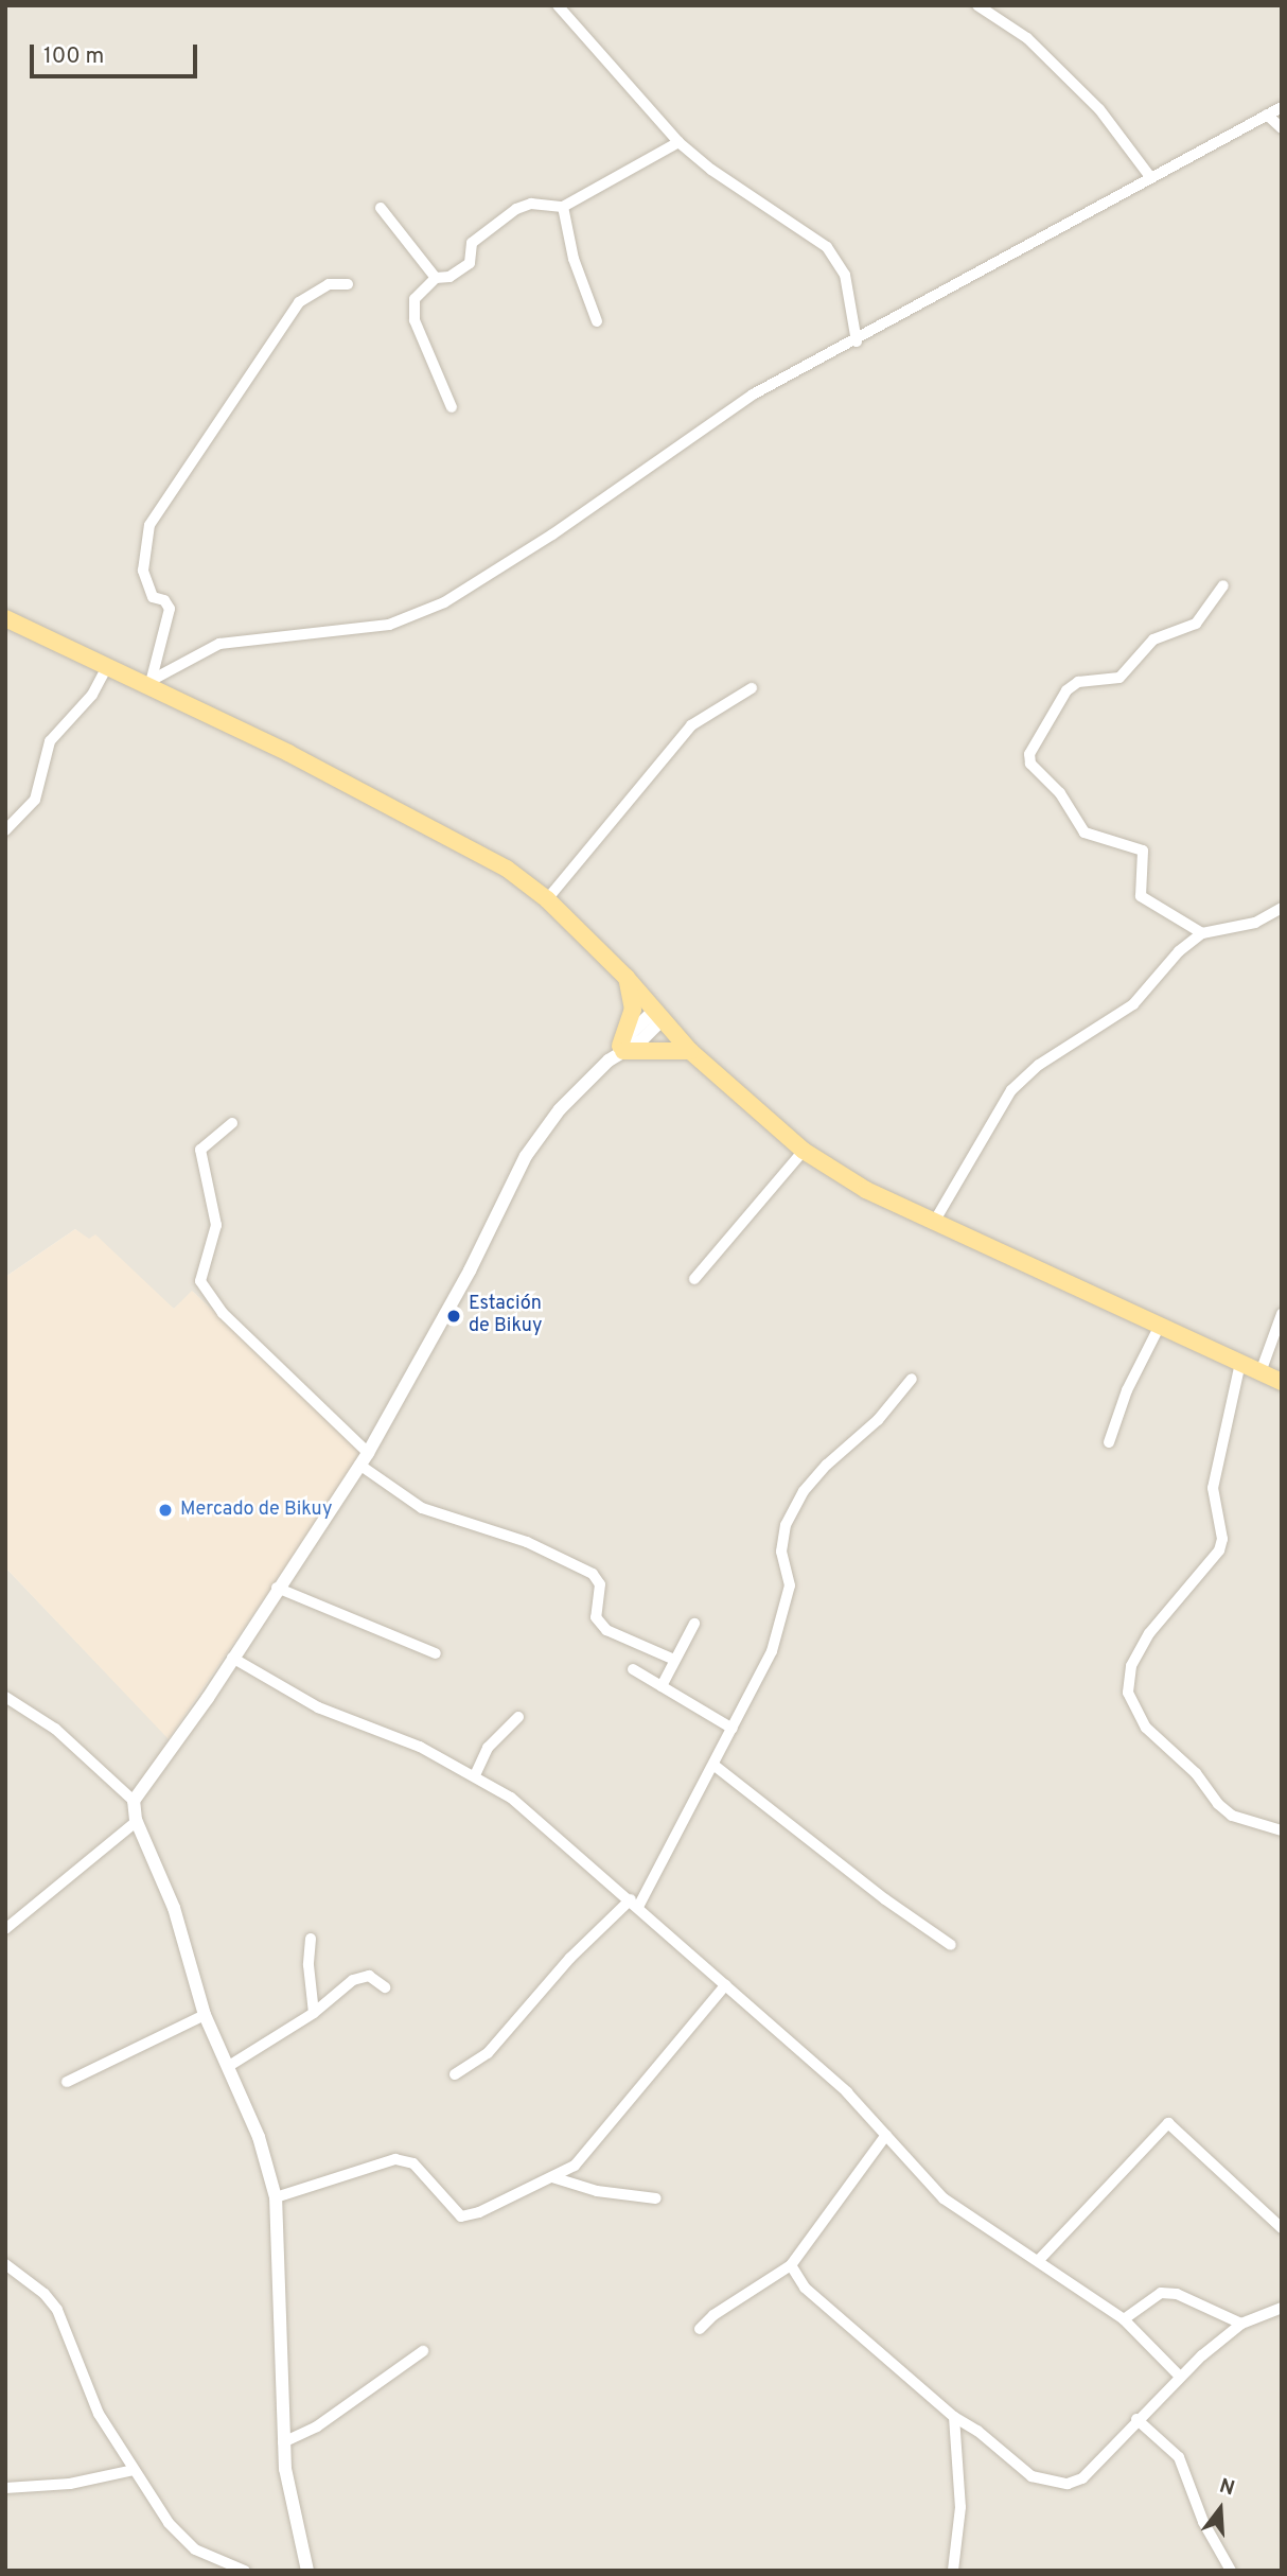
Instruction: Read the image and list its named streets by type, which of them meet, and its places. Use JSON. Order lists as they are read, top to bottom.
{
  "places": ["Estación de Bikuy", "Mercado de Bikuy"],
  "scale_bar": "100 m",
  "north": "top"
}
